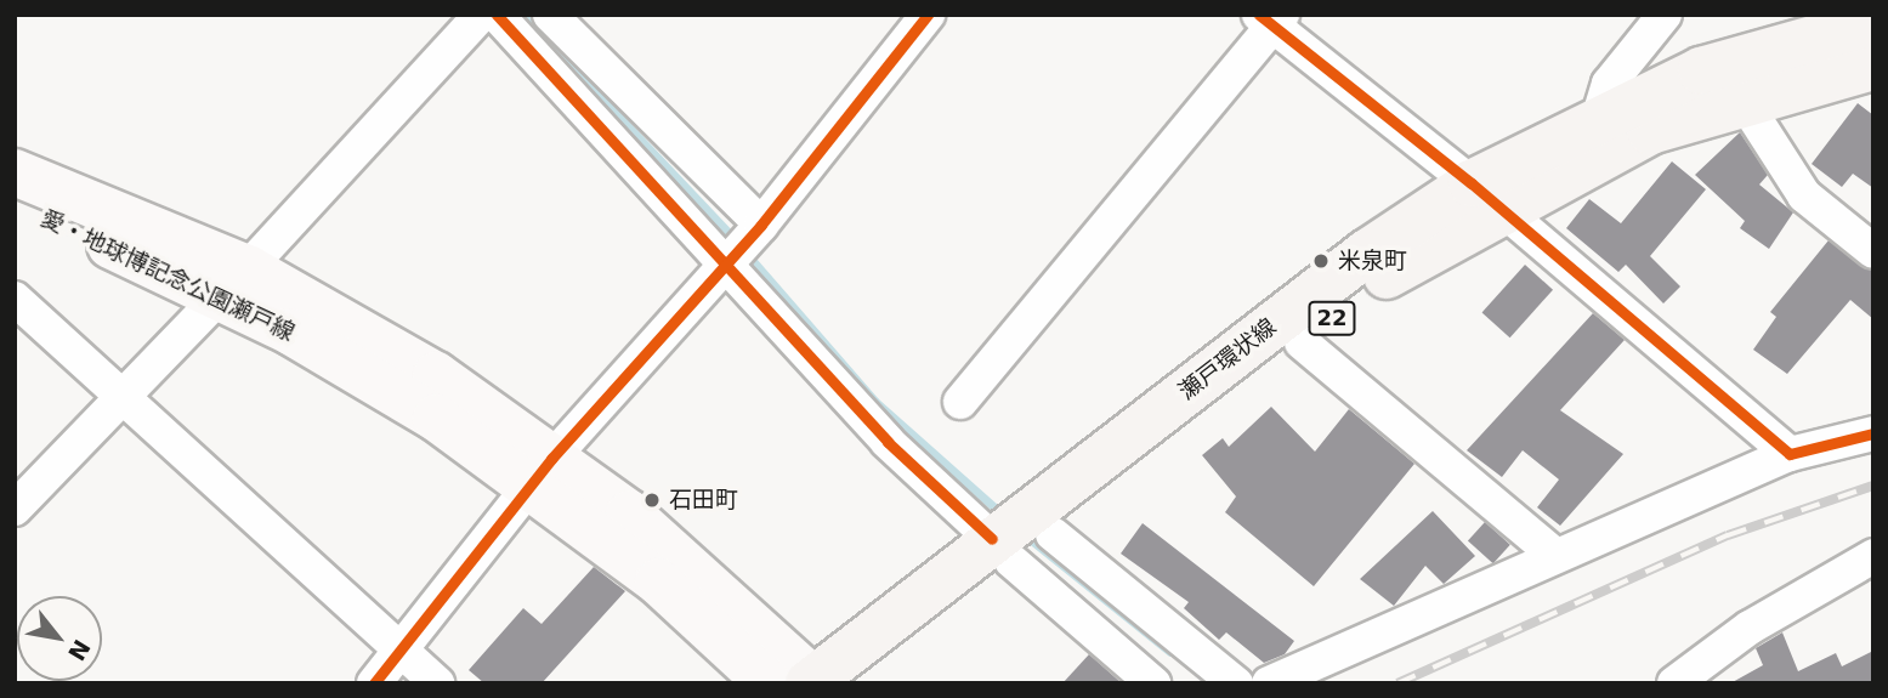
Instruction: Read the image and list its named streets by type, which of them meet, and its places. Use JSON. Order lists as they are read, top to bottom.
{
  "streets": {
    "main road": ["愛・地球博記念公園瀬戸線", "22", "瀬戸環状線"]
  },
  "crossings": [
    ["愛・地球博記念公園瀬戸線", "瀬戸環状線"]
  ],
  "places": ["米泉町", "石田町"],
  "north": "bottom right"
}
